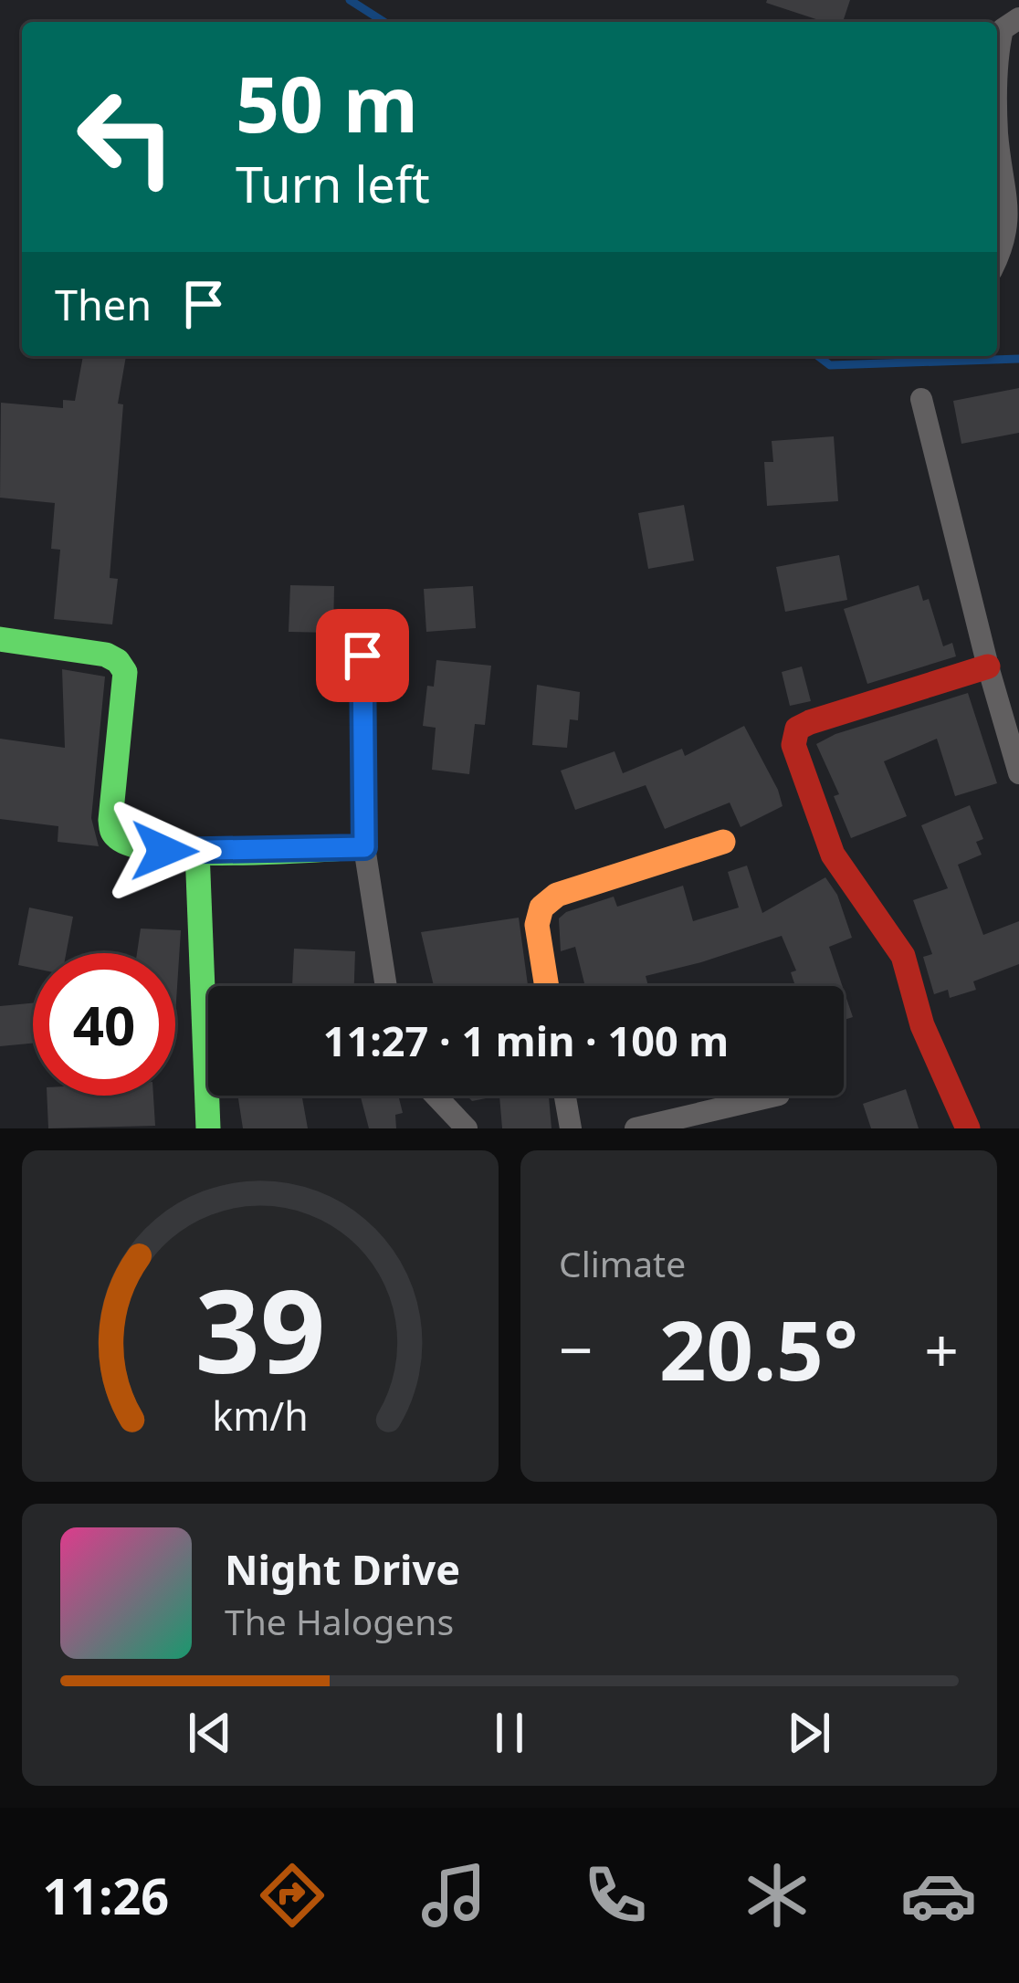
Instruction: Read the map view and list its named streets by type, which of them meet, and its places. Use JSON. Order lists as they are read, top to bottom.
{
  "page": {
    "turn": ["50 m", "Turn left"],
    "then": "Then",
    "limit": "40",
    "trip": "11:27 · 1 min · 100 m",
    "tile": "Climate",
    "heat": ["−", "20.5°", "+"],
    "song": ["Night Drive", "The Halogens"],
    "tabs": "11:26",
    "gauge": ["39", "km/h"]
  }
}
